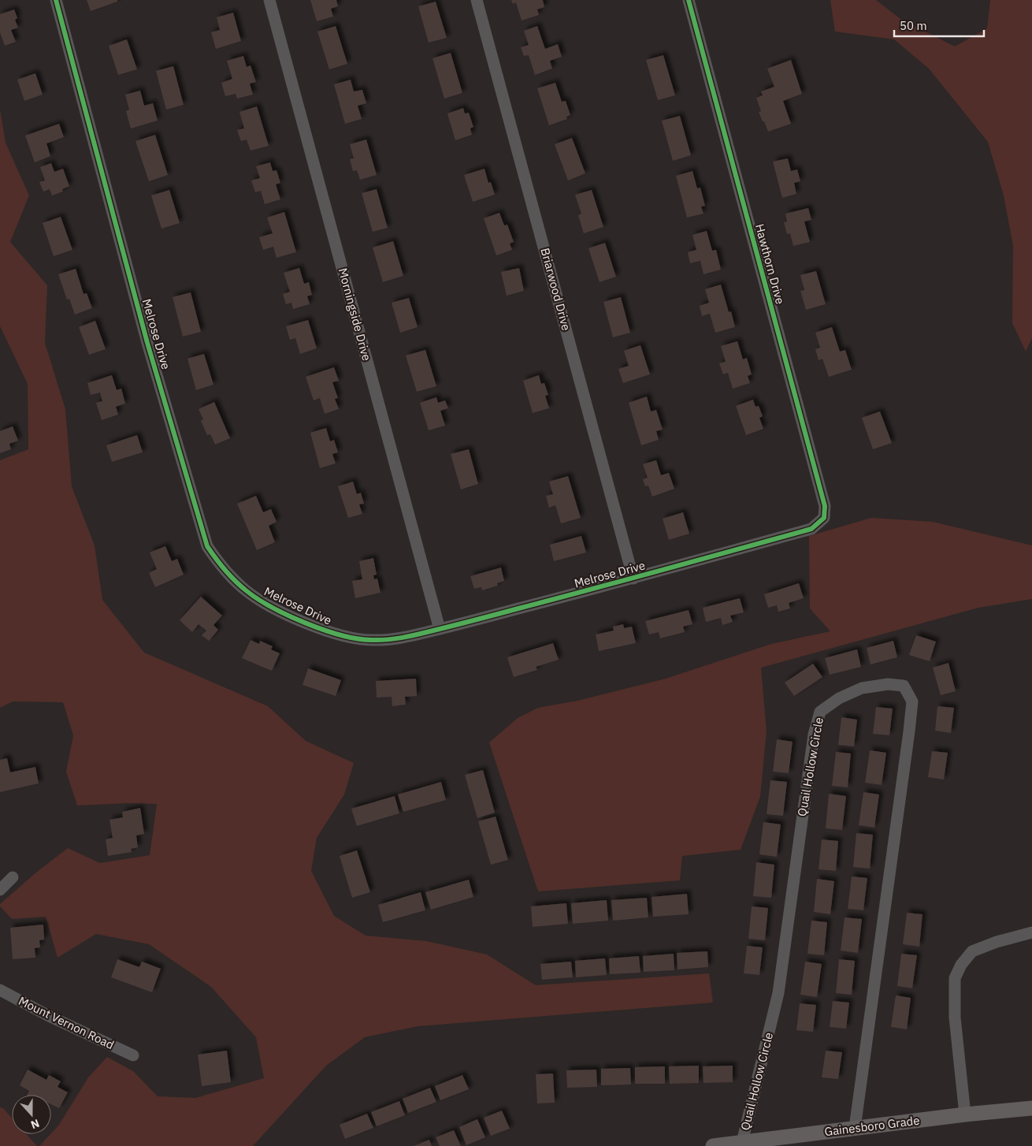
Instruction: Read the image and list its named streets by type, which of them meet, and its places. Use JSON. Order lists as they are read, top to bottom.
{
  "streets": {
    "main road": ["Gainesboro Grade"],
    "street": [
      "Hawthorn Drive",
      "Briarwood Drive",
      "Morningside Drive",
      "Melrose Drive",
      "Quail Hollow Circle",
      "Mount Vernon Road"
    ]
  },
  "crossings": [
    ["Hawthorn Drive", "Melrose Drive"],
    ["Briarwood Drive", "Melrose Drive"],
    ["Morningside Drive", "Melrose Drive"],
    ["Quail Hollow Circle", "Gainesboro Grade"]
  ],
  "scale_bar": "50 m",
  "north": "bottom"
}
